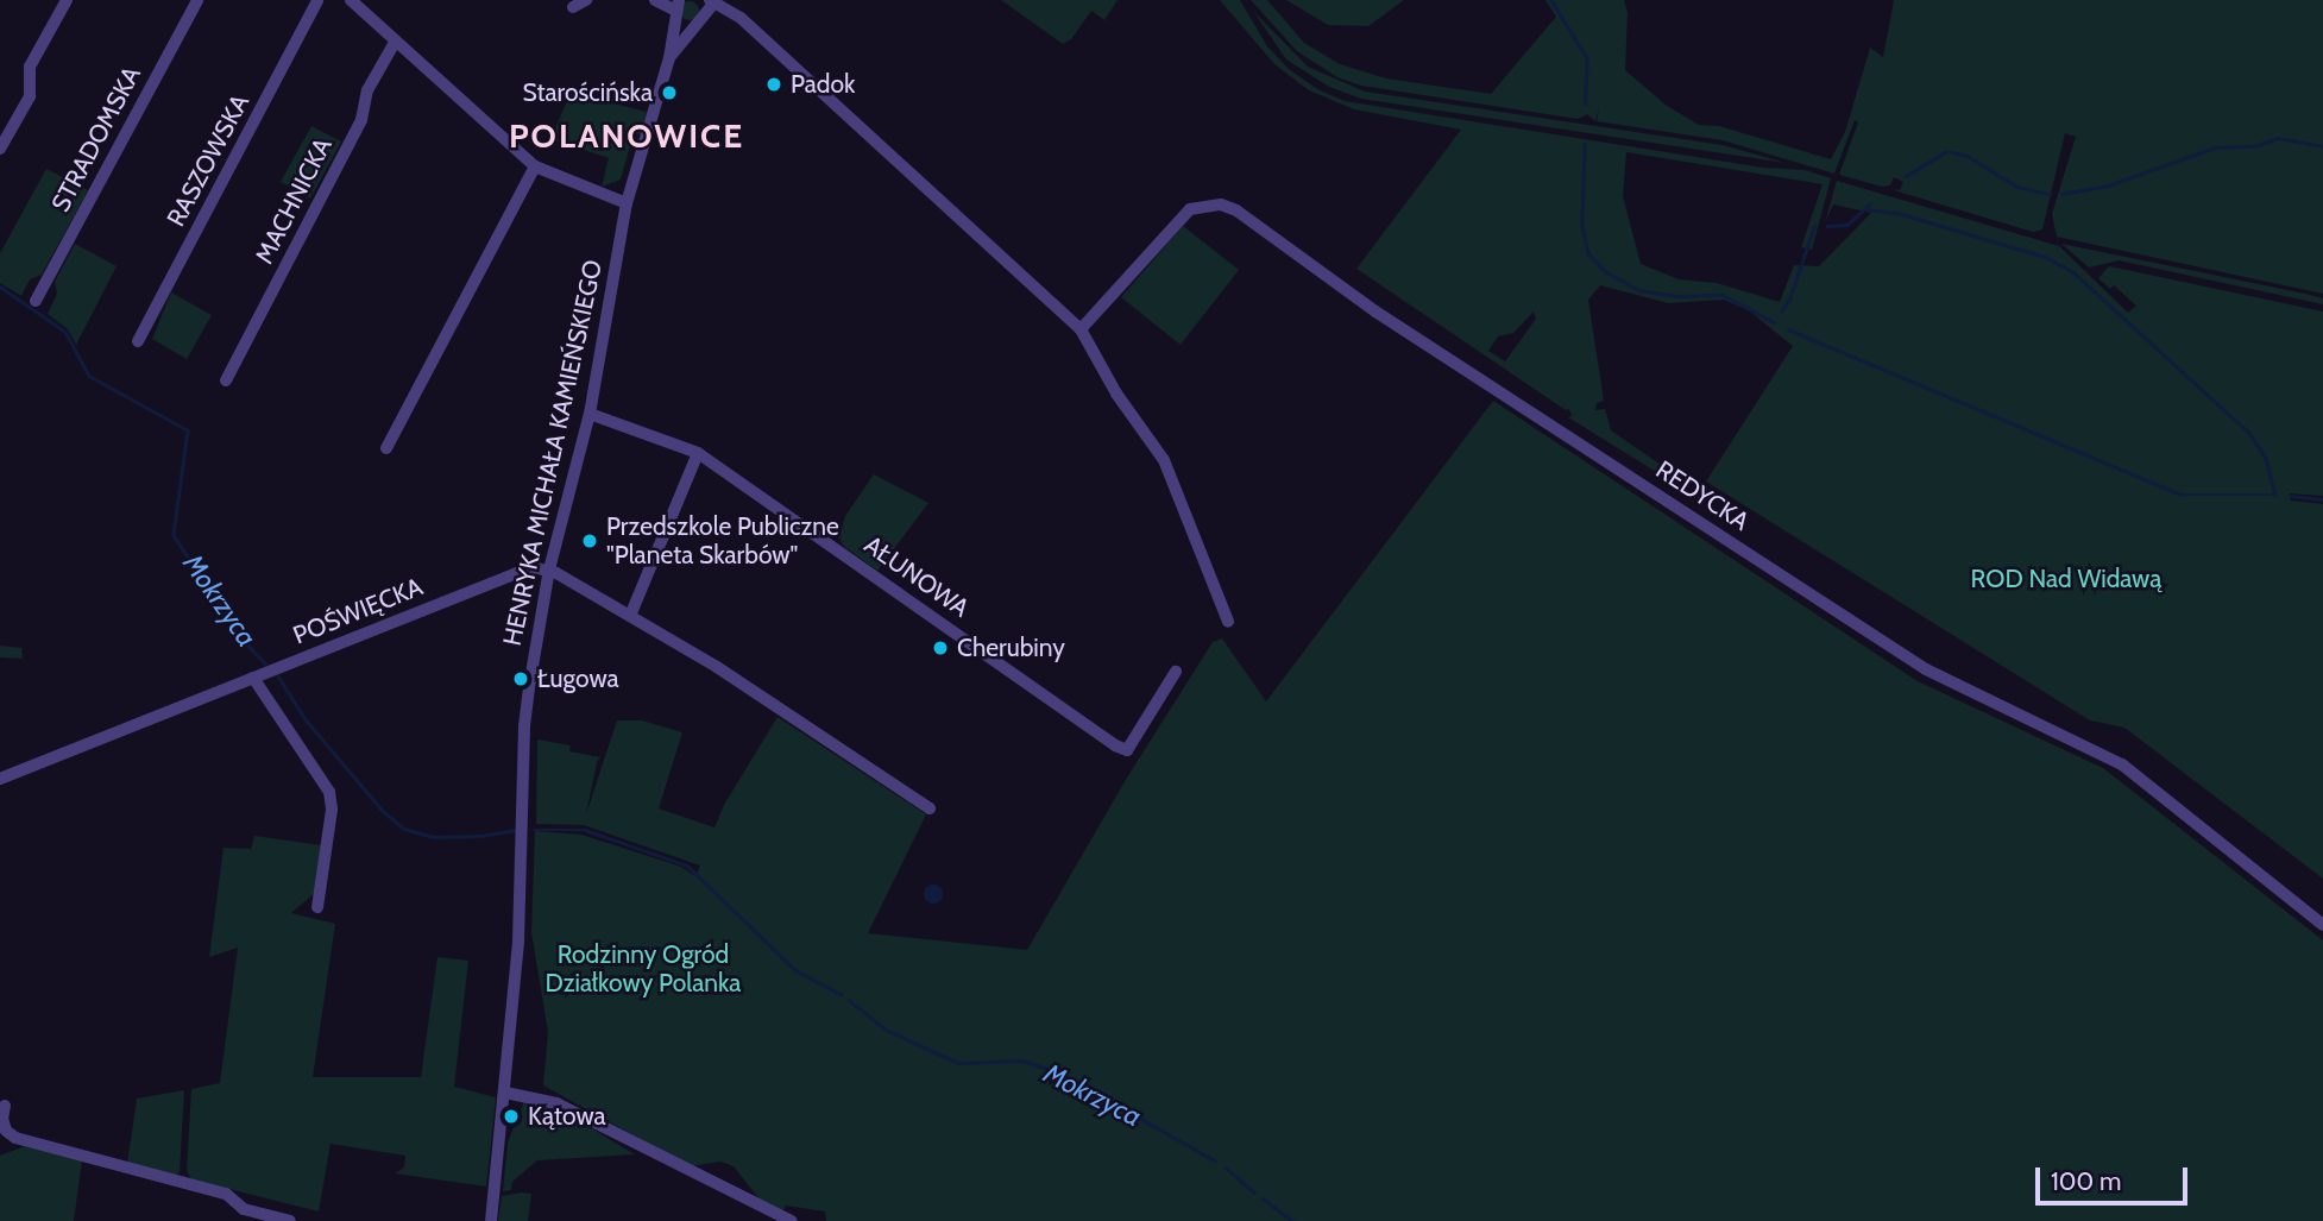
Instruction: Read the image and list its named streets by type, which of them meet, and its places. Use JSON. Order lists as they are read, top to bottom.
{
  "streets": {
    "street": [
      "STRADOMSKA",
      "RASZOWSKA",
      "MACHNICKA",
      "HENRYKA MICHAŁA KAMIEŃSKIEGO",
      "REDYCKA",
      "AŁUNOWA",
      "POŚWIĘCKA"
    ]
  },
  "crossings": [
    ["HENRYKA MICHAŁA KAMIEŃSKIEGO", "AŁUNOWA"],
    ["HENRYKA MICHAŁA KAMIEŃSKIEGO", "POŚWIĘCKA"]
  ],
  "districts": ["POLANOWICE"],
  "water": ["Mokrzyca"],
  "parks": ["ROD Nad Widawą", "Rodzinny Ogród Działkowy Polanka"],
  "places": [
    "Padok",
    "Starościńska",
    "Przedszkole Publiczne \"Planeta Skarbów\"",
    "Cherubiny",
    "Ługowa",
    "Kątowa"
  ],
  "scale_bar": "100 m"
}
